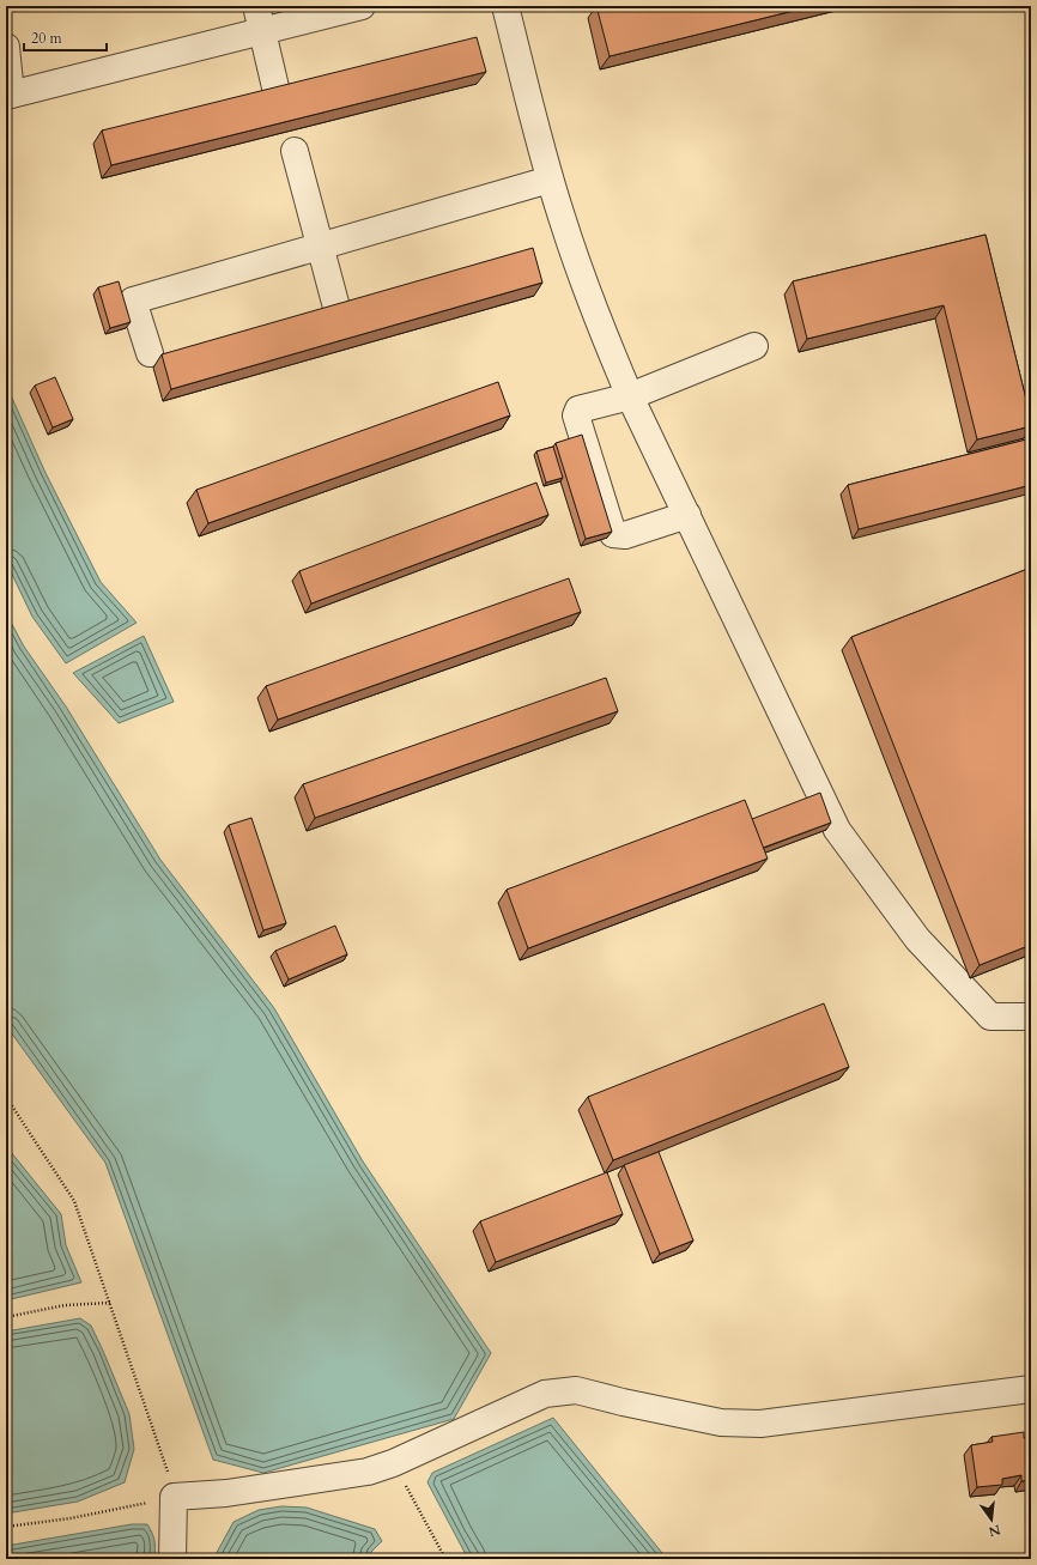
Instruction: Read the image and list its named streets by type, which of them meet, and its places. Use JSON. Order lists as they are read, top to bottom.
{
  "scale_bar": "20 m",
  "north": "bottom"
}
